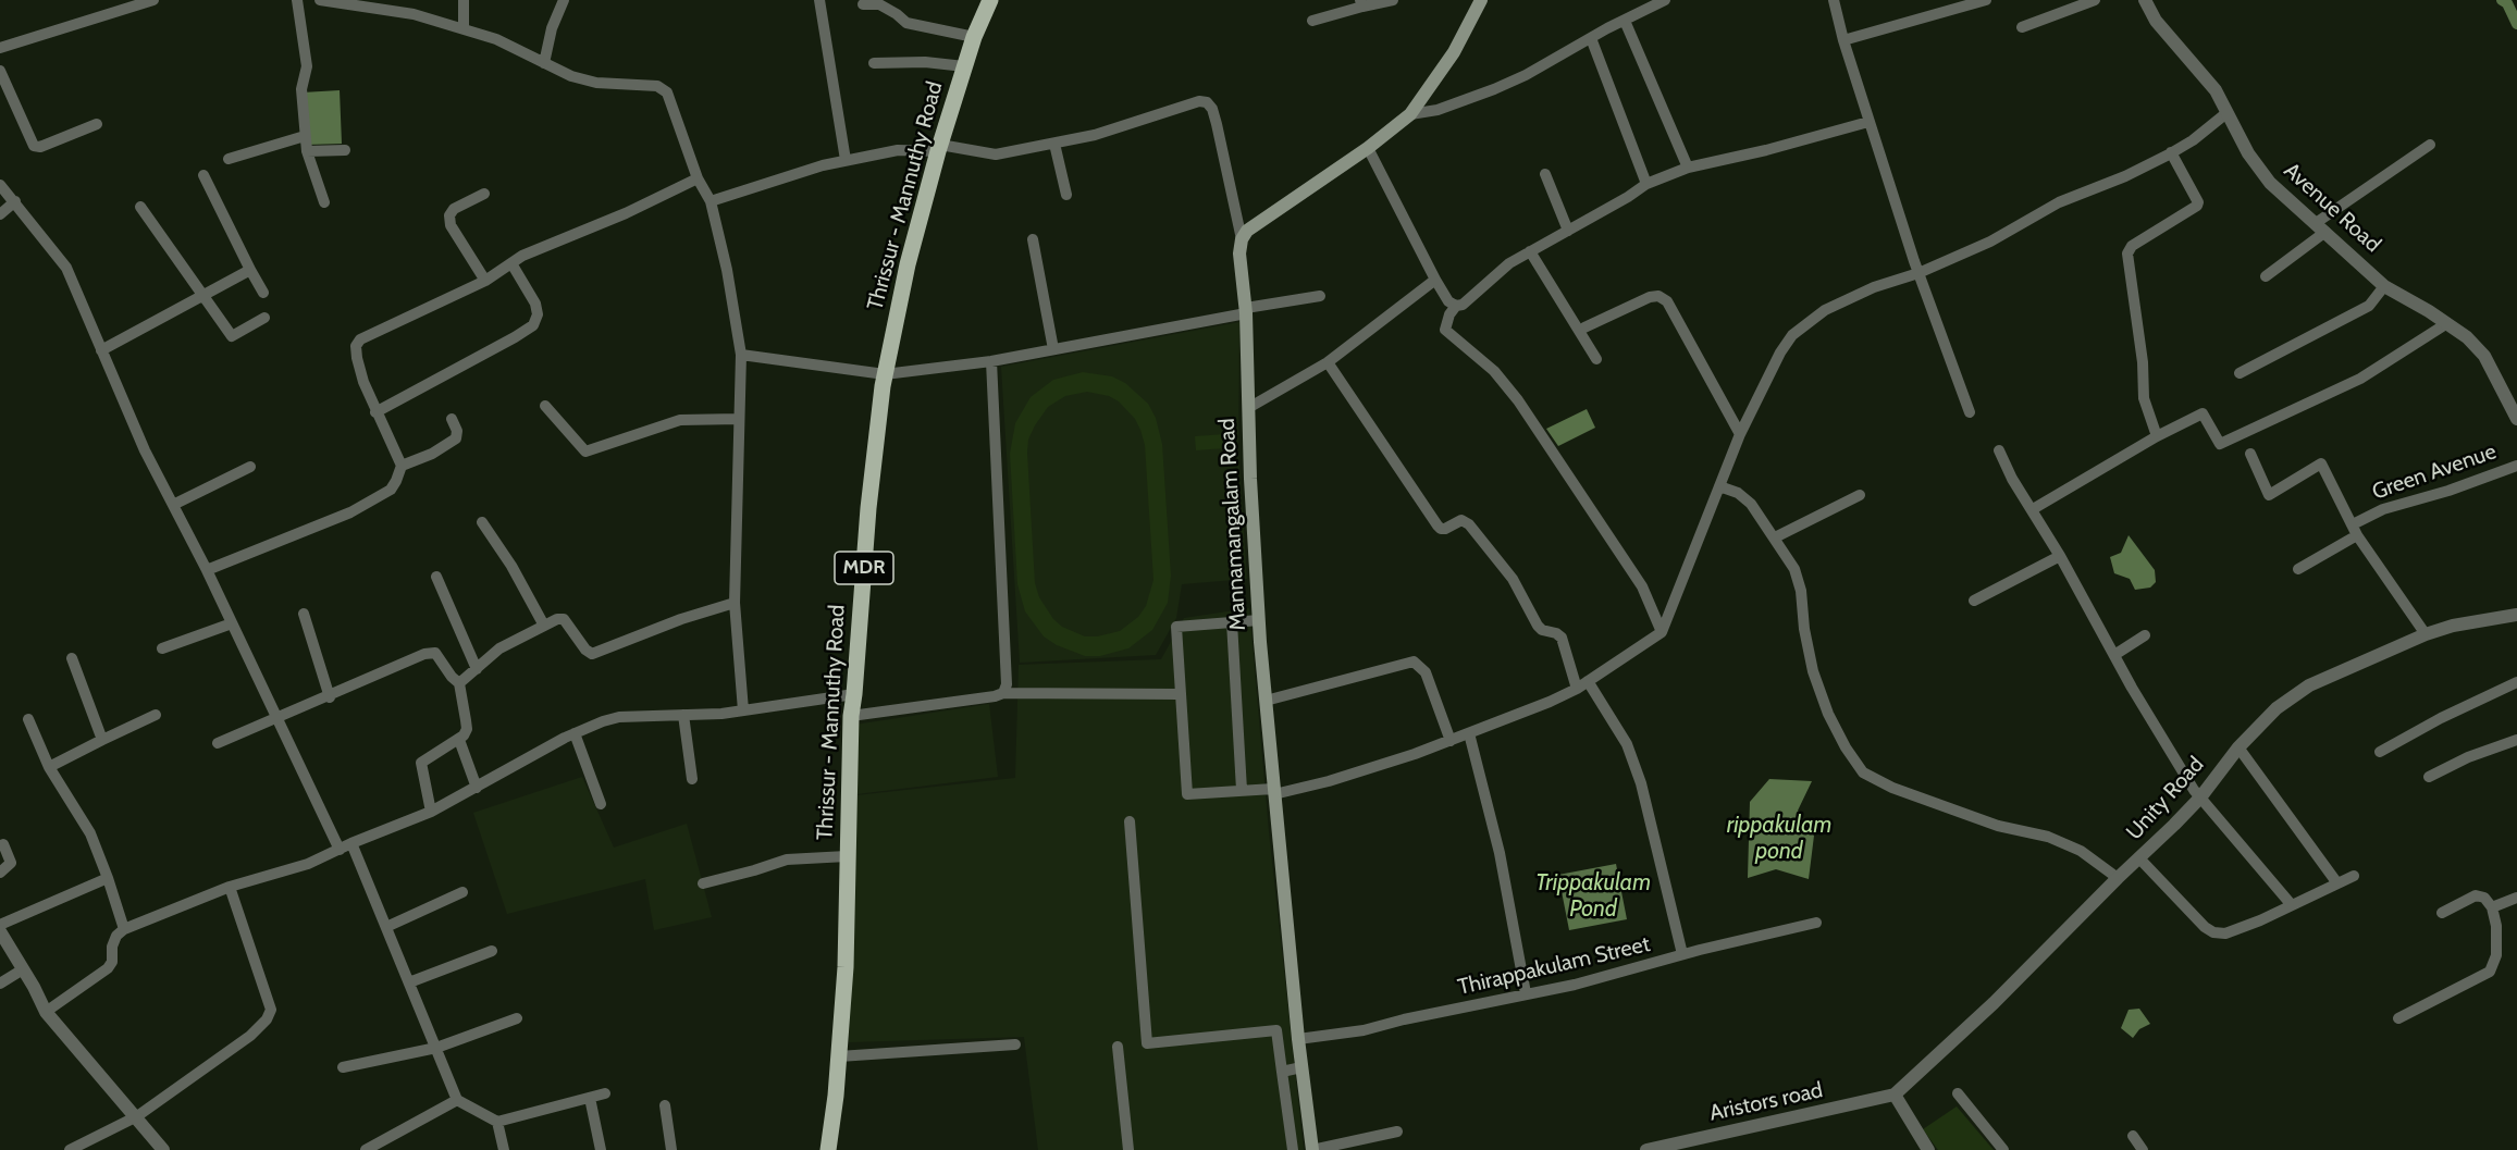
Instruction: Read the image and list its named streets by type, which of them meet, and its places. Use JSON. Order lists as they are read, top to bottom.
{
  "streets": {
    "main road": ["Thrissur - Mannuthy Road", "Mannamangalam Road", "MDR"],
    "street": [
      "Avenue Road",
      "Green Avenue",
      "Unity Road",
      "Thirappakulam Street",
      "Aristors road"
    ]
  },
  "crossings": [
    ["Mannamangalam Road", "Thirappakulam Street"],
    ["Unity Road", "Aristors road"]
  ],
  "water": ["rippakulam pond", "Trippakulam Pond"]
}
